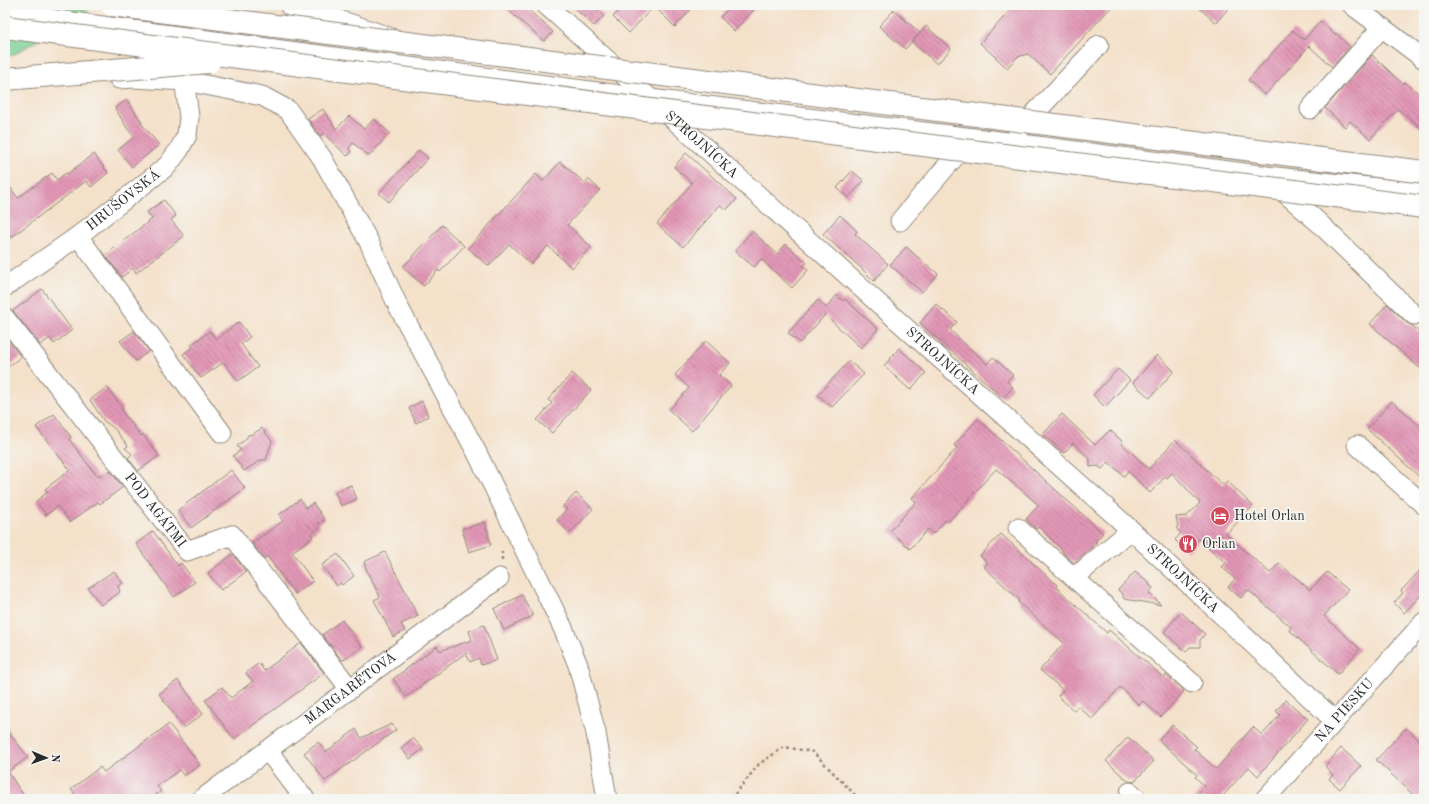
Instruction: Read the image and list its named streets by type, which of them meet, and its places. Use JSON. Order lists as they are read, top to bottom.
{
  "streets": {
    "street": [
      "STROJNÍCKA",
      "HRUŠOVSKÁ",
      "POD AGÁTMI",
      "MARGARÉTOVÁ",
      "NA PIESKU"
    ]
  },
  "crossings": [
    ["STROJNÍCKA", "NA PIESKU"],
    ["POD AGÁTMI", "MARGARÉTOVÁ"]
  ],
  "places": {
    "hotel": ["Hotel Orlan"],
    "restaurant": ["Orlan"]
  },
  "north": "right"
}
